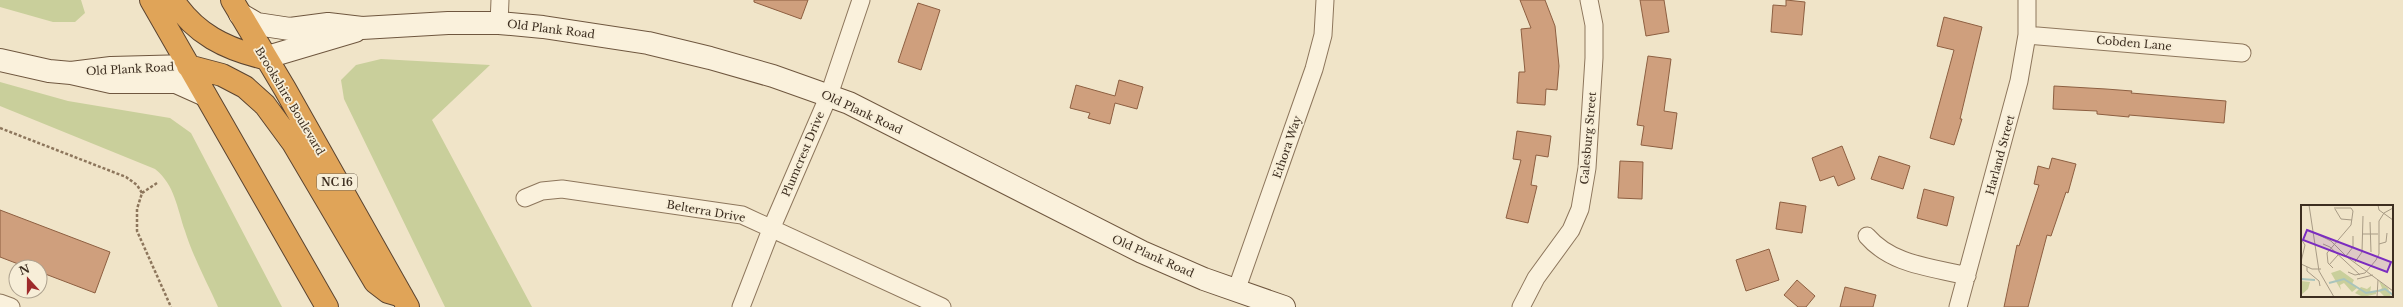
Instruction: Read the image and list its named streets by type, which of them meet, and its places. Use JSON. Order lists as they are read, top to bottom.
{
  "streets": {
    "highway": ["Brookshire Boulevard", "NC 16"],
    "street": [
      "Old Plank Road",
      "Cobden Lane",
      "Galesburg Street",
      "Ethora Way",
      "Plumcrest Drive",
      "Harland Street",
      "Belterra Drive"
    ]
  },
  "crossings": [
    ["Old Plank Road", "Brookshire Boulevard"],
    ["Old Plank Road", "Ethora Way"],
    ["Old Plank Road", "Plumcrest Drive"],
    ["Cobden Lane", "Harland Street"],
    ["Plumcrest Drive", "Belterra Drive"]
  ],
  "north": "top"
}
